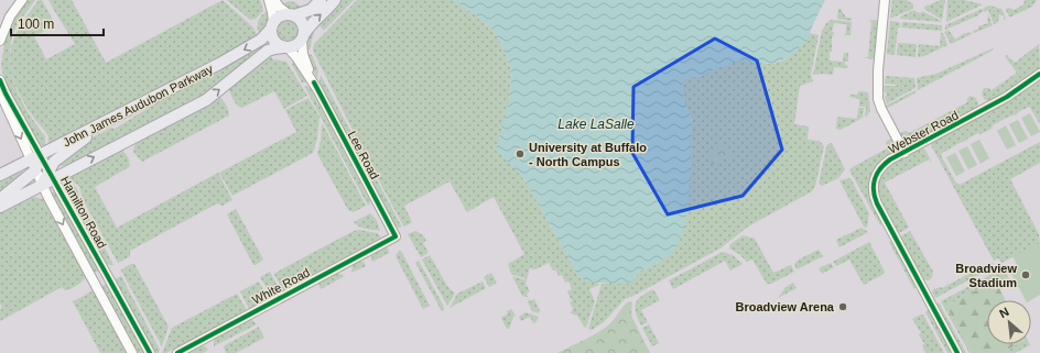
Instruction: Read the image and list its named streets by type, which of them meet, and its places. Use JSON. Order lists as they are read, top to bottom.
{
  "streets": {
    "main road": ["John James Audubon Parkway"],
    "street": [
      "Webster Road",
      "Lee Road",
      "Hamilton Road",
      "White Road"
    ]
  },
  "crossings": [
    ["John James Audubon Parkway", "Lee Road"],
    ["John James Audubon Parkway", "Hamilton Road"],
    ["Lee Road", "White Road"]
  ],
  "water": ["Lake LaSalle"],
  "places": ["University at Buffalo - North Campus", "Broadview Stadium", "Broadview Arena"],
  "scale_bar": "100 m",
  "north": "top left"
}
